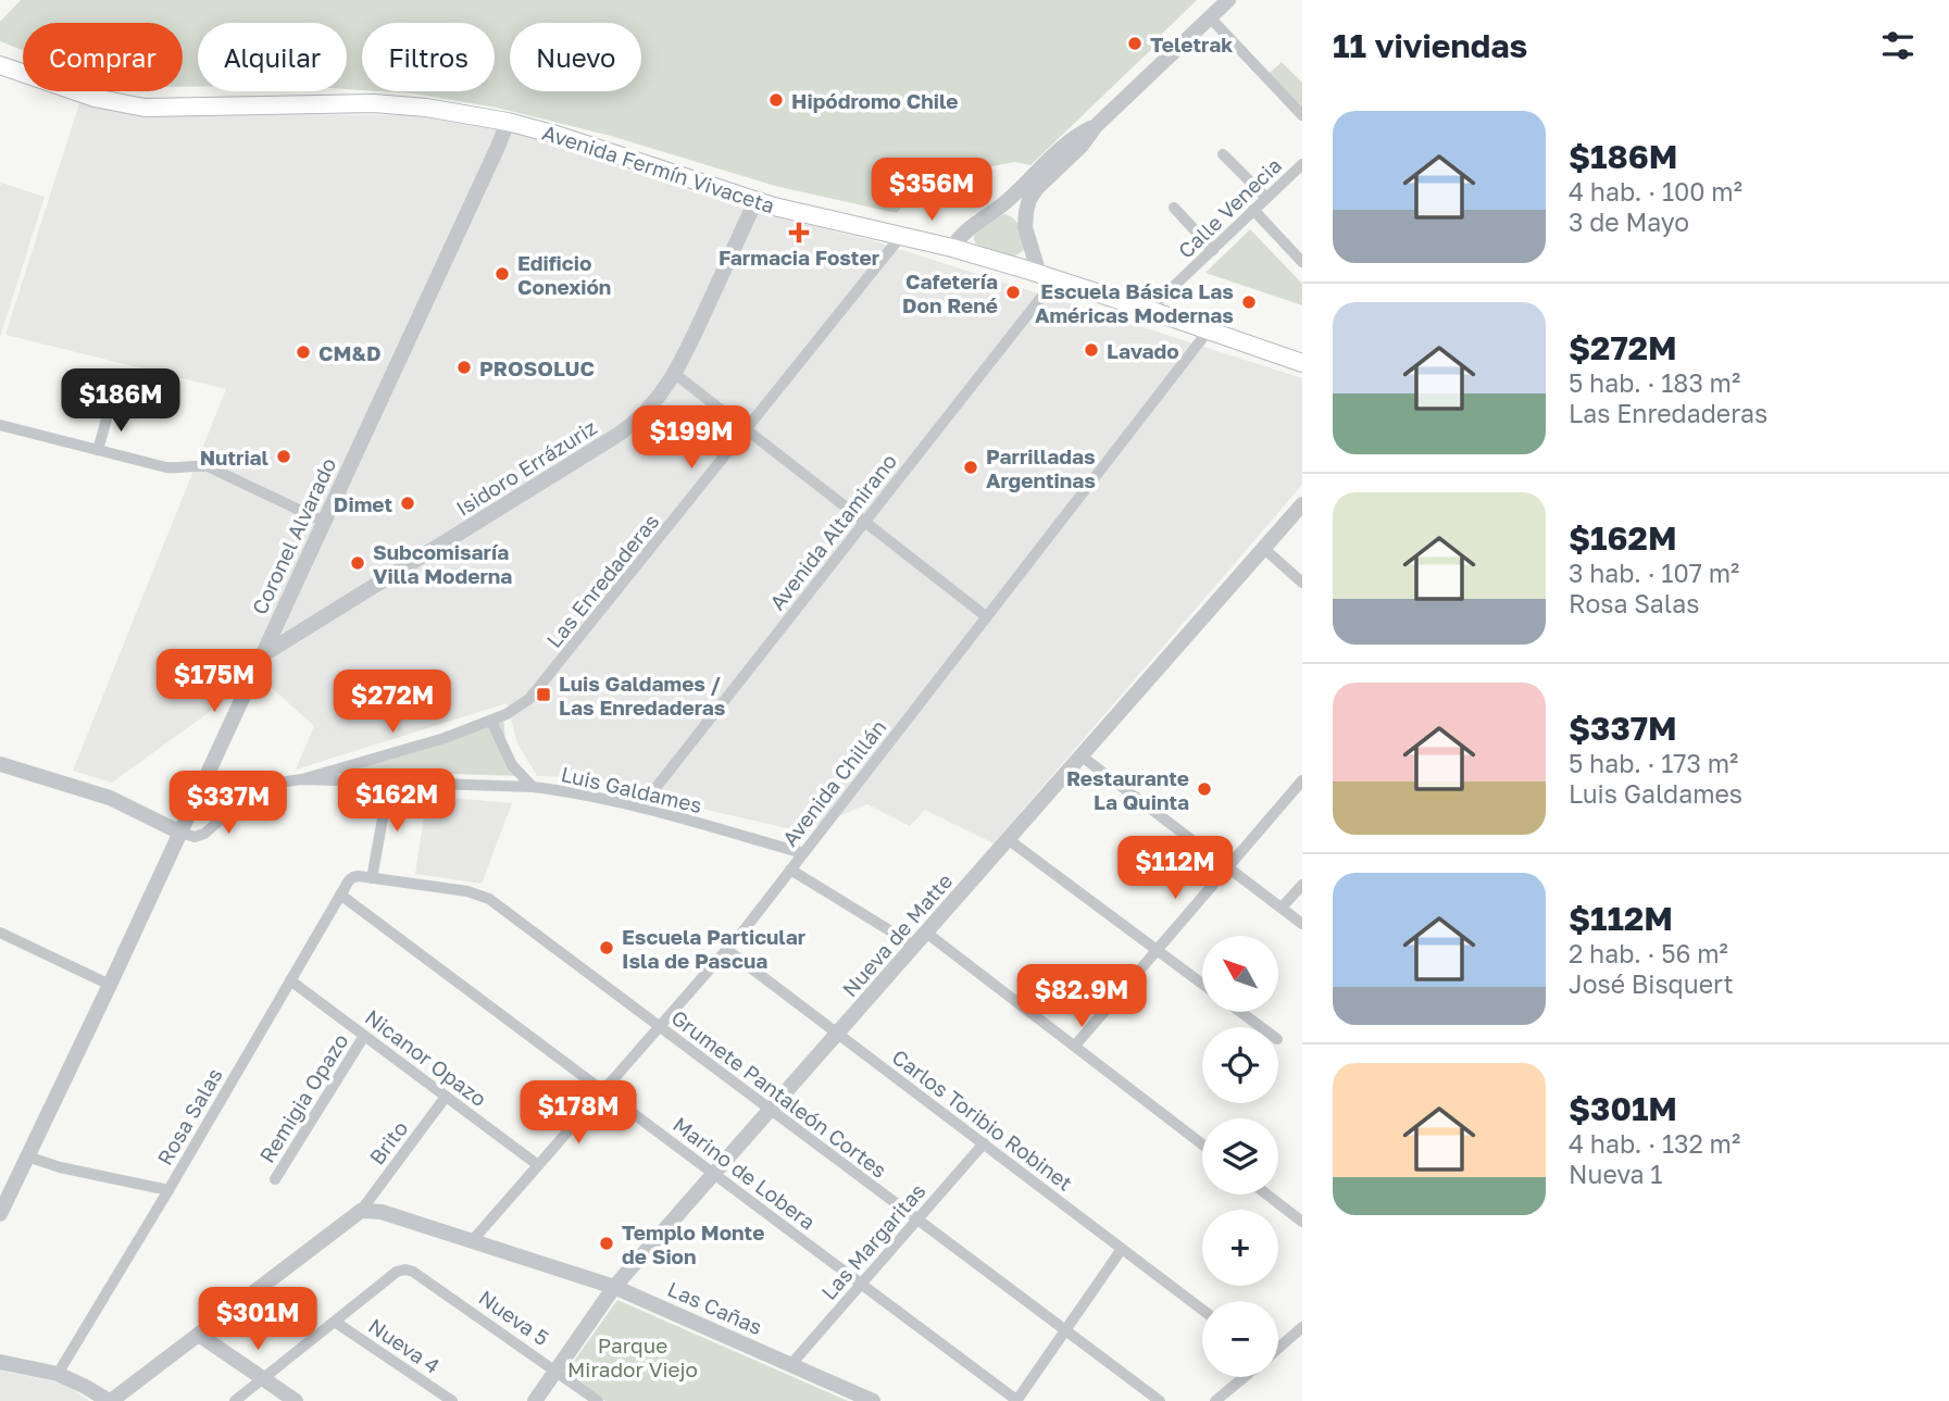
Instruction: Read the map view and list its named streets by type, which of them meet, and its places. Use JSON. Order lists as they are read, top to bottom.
{
  "streets": {
    "main road": ["Avenida Fermín Vivaceta"],
    "street": [
      "Calle Venecia",
      "Isidoro Errázuriz",
      "Avenida Altamirano",
      "Coronel Alvarado",
      "Las Enredaderas",
      "Avenida Chillán",
      "Luis Galdames",
      "Nueva de Matte",
      "Nicanor Opazo",
      "Grumete Pantaleón Cortes",
      "Remigia Opazo",
      "Rosa Salas",
      "Carlos Toribio Robinet",
      "Brito",
      "Marino de Lobera",
      "Las Margaritas",
      "Las Cañas",
      "Nueva 5",
      "Nueva 4"
    ]
  },
  "crossings": [
    ["Avenida Fermín Vivaceta", "Calle Venecia"],
    ["Avenida Fermín Vivaceta", "Isidoro Errázuriz"],
    ["Avenida Fermín Vivaceta", "Avenida Altamirano"],
    ["Avenida Fermín Vivaceta", "Coronel Alvarado"],
    ["Avenida Fermín Vivaceta", "Las Enredaderas"],
    ["Avenida Fermín Vivaceta", "Avenida Chillán"],
    ["Isidoro Errázuriz", "Coronel Alvarado"],
    ["Avenida Altamirano", "Luis Galdames"],
    ["Coronel Alvarado", "Luis Galdames"],
    ["Las Enredaderas", "Luis Galdames"],
    ["Avenida Chillán", "Luis Galdames"],
    ["Avenida Chillán", "Nicanor Opazo"],
    ["Avenida Chillán", "Grumete Pantaleón Cortes"],
    ["Avenida Chillán", "Carlos Toribio Robinet"],
    ["Avenida Chillán", "Marino de Lobera"],
    ["Avenida Chillán", "Las Cañas"],
    ["Nueva de Matte", "Grumete Pantaleón Cortes"],
    ["Nueva de Matte", "Carlos Toribio Robinet"],
    ["Nueva de Matte", "Marino de Lobera"],
    ["Nueva de Matte", "Las Cañas"],
    ["Nueva de Matte", "Nueva 5"],
    ["Nicanor Opazo", "Remigia Opazo"],
    ["Nicanor Opazo", "Rosa Salas"],
    ["Nicanor Opazo", "Brito"],
    ["Grumete Pantaleón Cortes", "Rosa Salas"],
    ["Grumete Pantaleón Cortes", "Las Margaritas"],
    ["Rosa Salas", "Marino de Lobera"],
    ["Carlos Toribio Robinet", "Las Margaritas"],
    ["Brito", "Las Cañas"],
    ["Marino de Lobera", "Las Margaritas"],
    ["Las Margaritas", "Las Cañas"],
    ["Nueva 5", "Nueva 4"]
  ],
  "parks": ["Parque Mirador Viejo"],
  "places": {
    "other": [
      "Teletrak",
      "Hipódromo Chile",
      "Edificio Conexión",
      "Cafetería Don René",
      "Escuela Básica Las Américas Modernas",
      "Lavado",
      "CM&D",
      "PROSOLUC",
      "Nutrial",
      "Parrilladas Argentinas",
      "Dimet",
      "Subcomisaría Villa Moderna",
      "Restaurante La Quinta",
      "Escuela Particular Isla de Pascua",
      "Templo Monte de Sion"
    ],
    "health": ["Farmacia Foster"],
    "transit": ["Luis Galdames / Las Enredaderas"]
  },
  "north": "top left",
  "page": {
    "heading": "11 viviendas",
    "chip": [
      "Comprar",
      "Alquilar",
      "Filtros",
      "Nuevo"
    ],
    "list": [
      {
        "name": "$186M",
        "note": "4 hab. · 100 m² · 3 de Mayo"
      },
      {
        "name": "$272M",
        "note": "5 hab. · 183 m² · Las Enredaderas"
      },
      {
        "name": "$162M",
        "note": "3 hab. · 107 m² · Rosa Salas"
      },
      {
        "name": "$337M",
        "note": "5 hab. · 173 m² · Luis Galdames"
      },
      {
        "name": "$112M",
        "note": "2 hab. · 56 m² · José Bisquert"
      },
      {
        "name": "$301M",
        "note": "4 hab. · 132 m² · Nueva 1"
      }
    ],
    "price": [
      "$356M",
      "$186M",
      "$199M",
      "$175M",
      "$272M",
      "$162M",
      "$337M",
      "$112M",
      "$82.9M",
      "$178M",
      "$301M"
    ],
    "map_buttons": ["+", "−"]
  }
}
